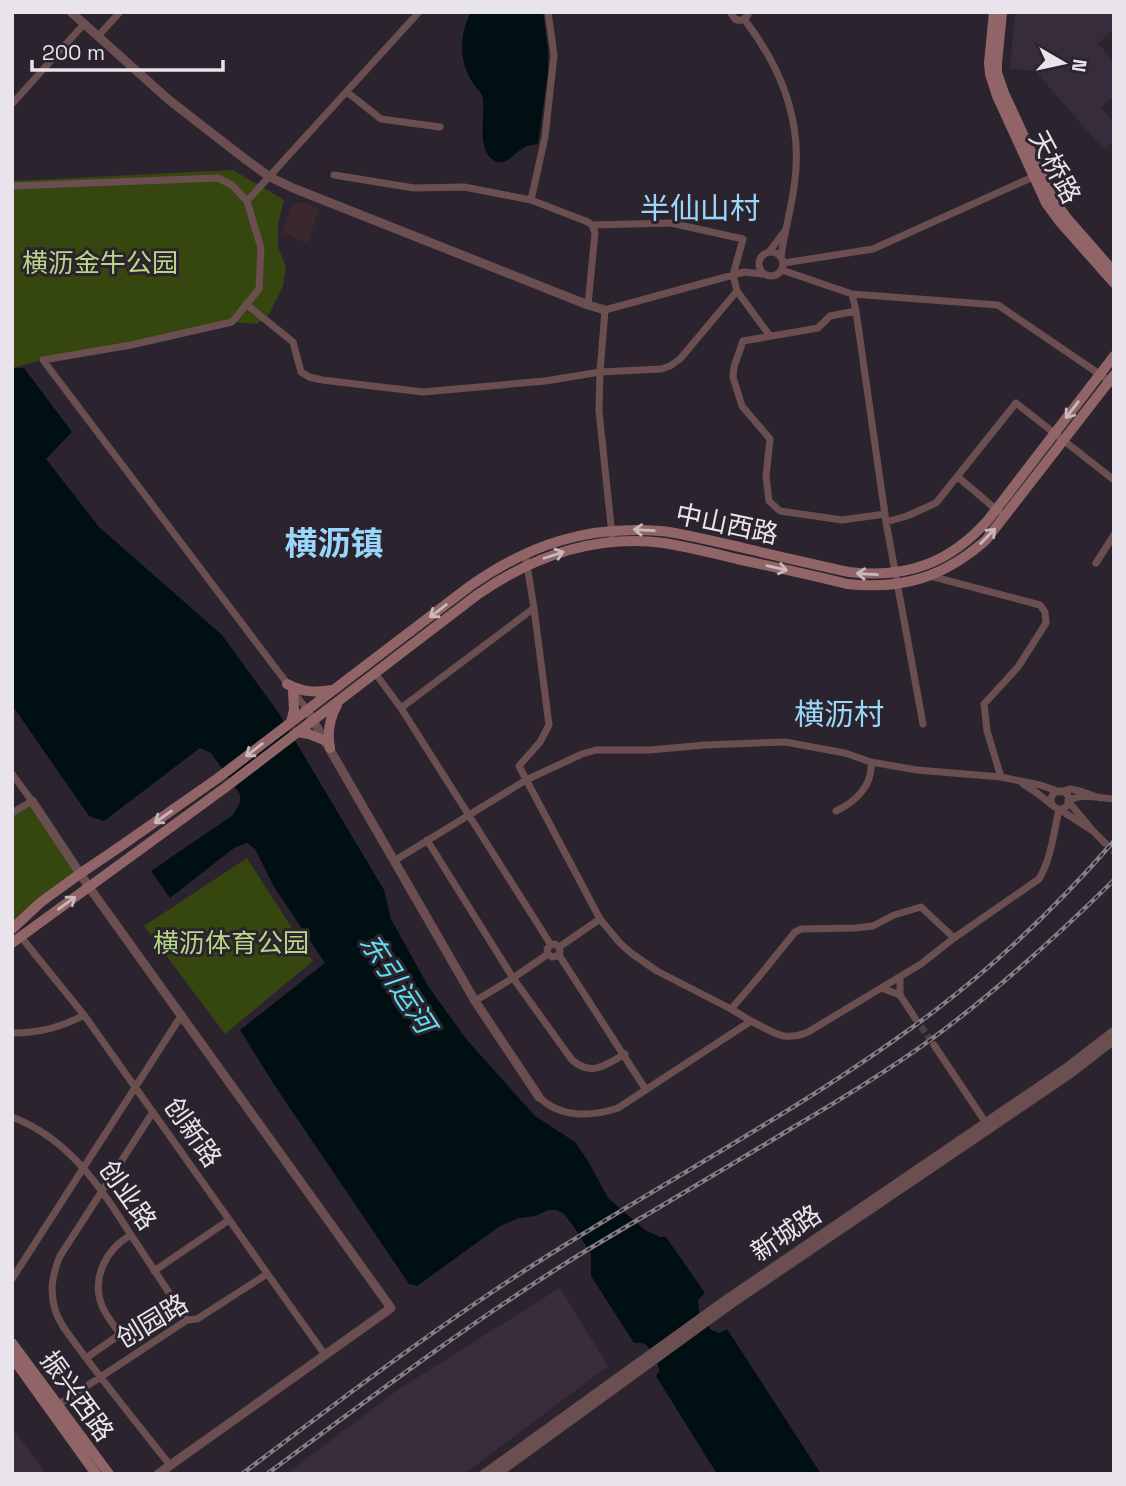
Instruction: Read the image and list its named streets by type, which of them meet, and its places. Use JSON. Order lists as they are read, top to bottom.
{
  "streets": {
    "main road": ["天桥路", "中山西路", "振兴西路"],
    "street": [
      "创新路",
      "创业路",
      "新城路",
      "创园路"
    ]
  },
  "crossings": [
    ["中山西路", "创新路"],
    ["创新路", "创园路"],
    ["创业路", "创园路"],
    ["创园路", "振兴西路"]
  ],
  "districts": ["半仙山村", "横沥镇", "横沥村"],
  "water": ["东引运河"],
  "parks": ["横沥金牛公园", "横沥体育公园"],
  "scale_bar": "200 m",
  "north": "right"
}
